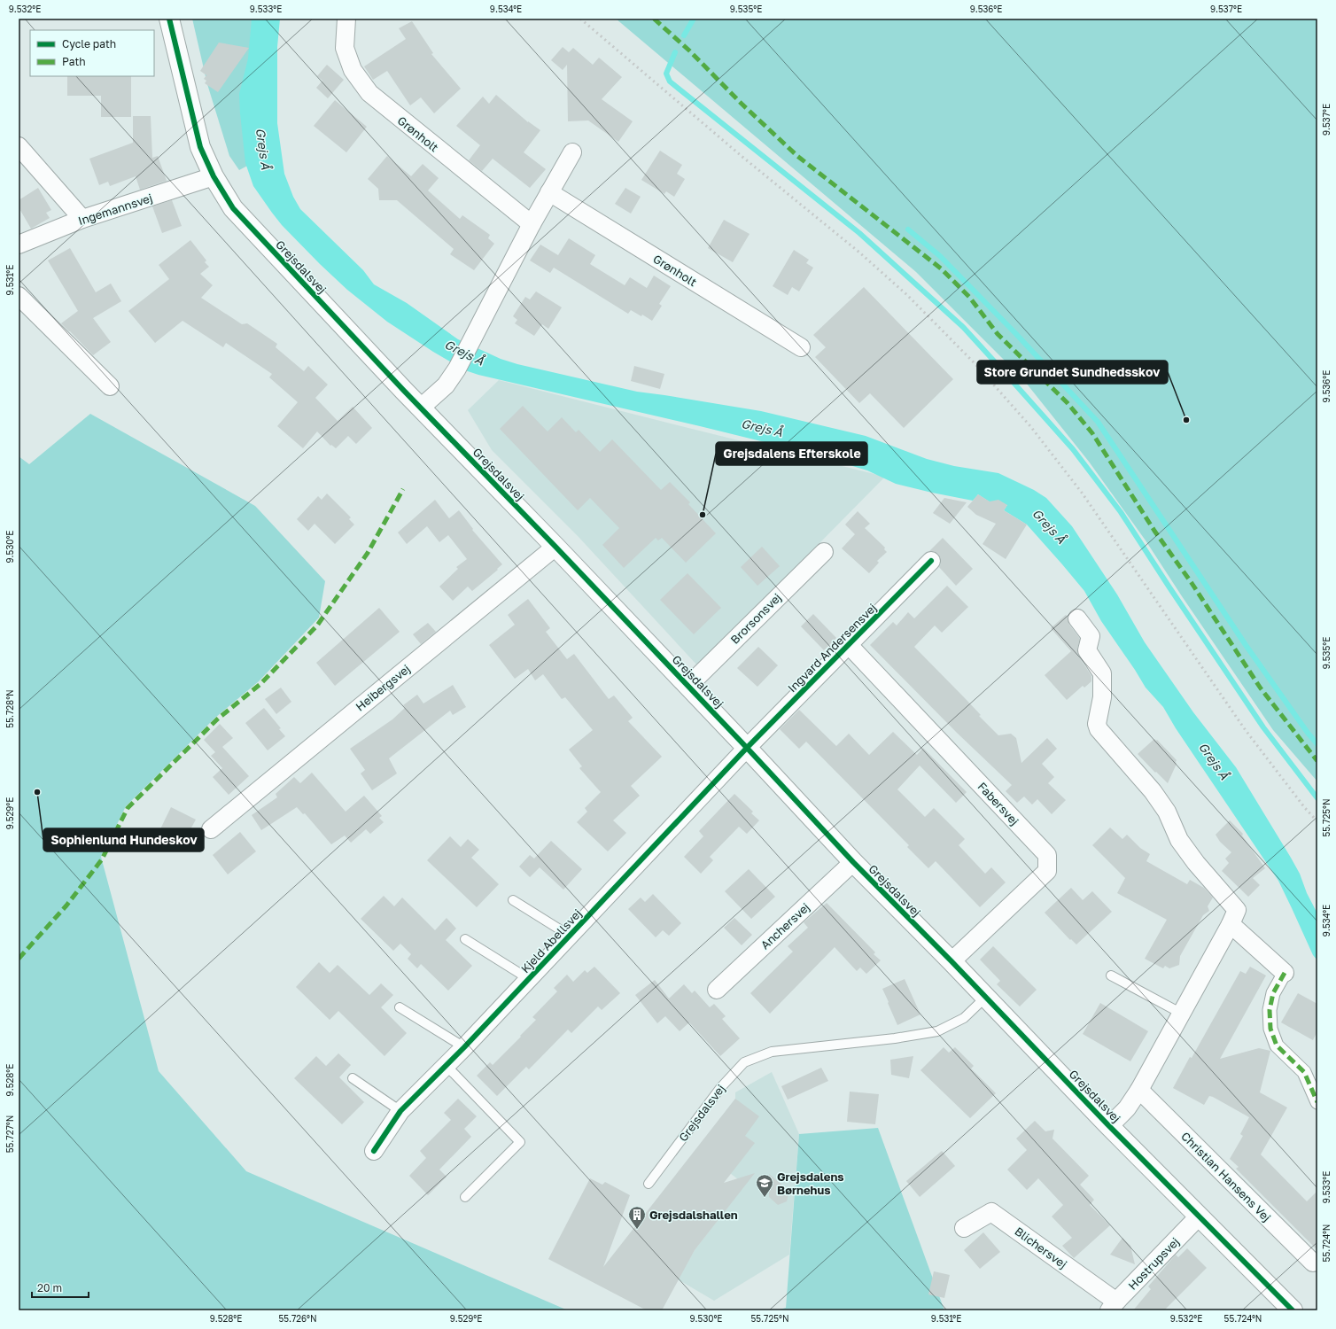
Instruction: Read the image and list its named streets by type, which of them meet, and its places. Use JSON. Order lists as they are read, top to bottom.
{
  "streets": {
    "street": [
      "Grønholt",
      "Ingemannsvej",
      "Grejsdalsvej",
      "Brorsonsvej",
      "Ingvard Andersensvej",
      "Heibergsvej",
      "Fabersvej",
      "Anchersvej",
      "Kjeld Abellsvej",
      "Christian Hansens Vej",
      "Blichersvej",
      "Hostrupsvej"
    ]
  },
  "crossings": [
    ["Ingemannsvej", "Grejsdalsvej"],
    ["Grejsdalsvej", "Brorsonsvej"],
    ["Grejsdalsvej", "Ingvard Andersensvej"],
    ["Grejsdalsvej", "Heibergsvej"],
    ["Grejsdalsvej", "Fabersvej"],
    ["Grejsdalsvej", "Anchersvej"],
    ["Grejsdalsvej", "Kjeld Abellsvej"],
    ["Grejsdalsvej", "Hostrupsvej"],
    ["Ingvard Andersensvej", "Fabersvej"],
    ["Ingvard Andersensvej", "Kjeld Abellsvej"],
    ["Blichersvej", "Hostrupsvej"]
  ],
  "water": ["Grejs Å"],
  "places": {
    "other": ["Store Grundet Sundhedsskov", "Grejsdalens Efterskole", "Sophienlund Hundeskov"],
    "school or university": ["Grejsdalens Børnehus"],
    "building": ["Grejsdalshallen"]
  },
  "legend": ["Cycle path", "Path"],
  "scale_bar": "20 m",
  "coordinates": [
    "9.532°E",
    "9.533°E",
    "9.534°E",
    "9.535°E",
    "9.536°E",
    "9.537°E",
    "9.531°E",
    "9.530°E",
    "55.728°N",
    "9.529°E",
    "55.725°N",
    "9.528°E",
    "55.727°N",
    "55.724°N",
    "55.726°N"
  ]
}
